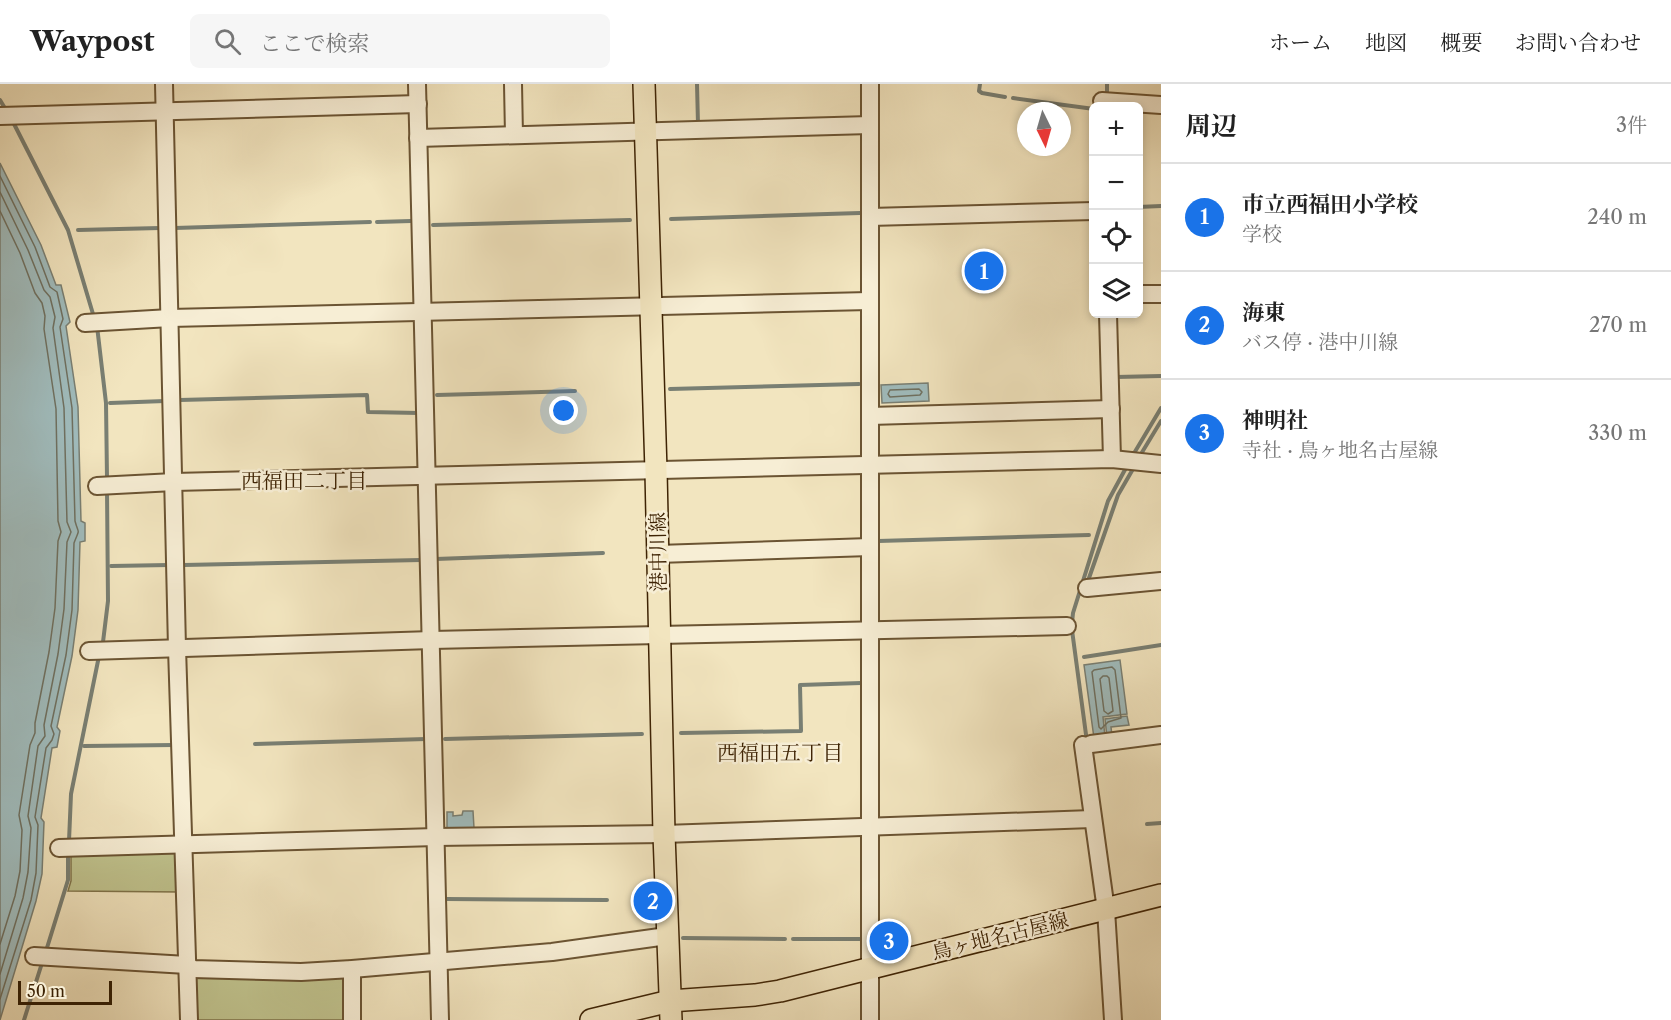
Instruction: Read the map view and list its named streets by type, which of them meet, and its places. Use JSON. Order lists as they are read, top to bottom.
{
  "streets": {
    "main road": ["港中川線", "鳥ヶ地名古屋線"]
  },
  "crossings": [
    ["港中川線", "鳥ヶ地名古屋線"]
  ],
  "districts": ["西福田二丁目", "西福田五丁目"],
  "scale_bar": "50 m",
  "north": "bottom",
  "page": {
    "header": "Waypost",
    "search": "ここで検索",
    "nav": [
      "ホーム",
      "地図",
      "概要",
      "お問い合わせ"
    ],
    "heading": ["周辺", "3件"],
    "map_buttons": ["+", "−"],
    "list": [
      {
        "mark": "1",
        "name": "市立西福田小学校",
        "note": "学校",
        "value": "240 m"
      },
      {
        "mark": "2",
        "name": "海東",
        "note": "バス停 · 港中川線",
        "value": "270 m"
      },
      {
        "mark": "3",
        "name": "神明社",
        "note": "寺社 · 鳥ヶ地名古屋線",
        "value": "330 m"
      }
    ],
    "pins": ["1", "2", "3"],
    "scale": "50 m"
  }
}
